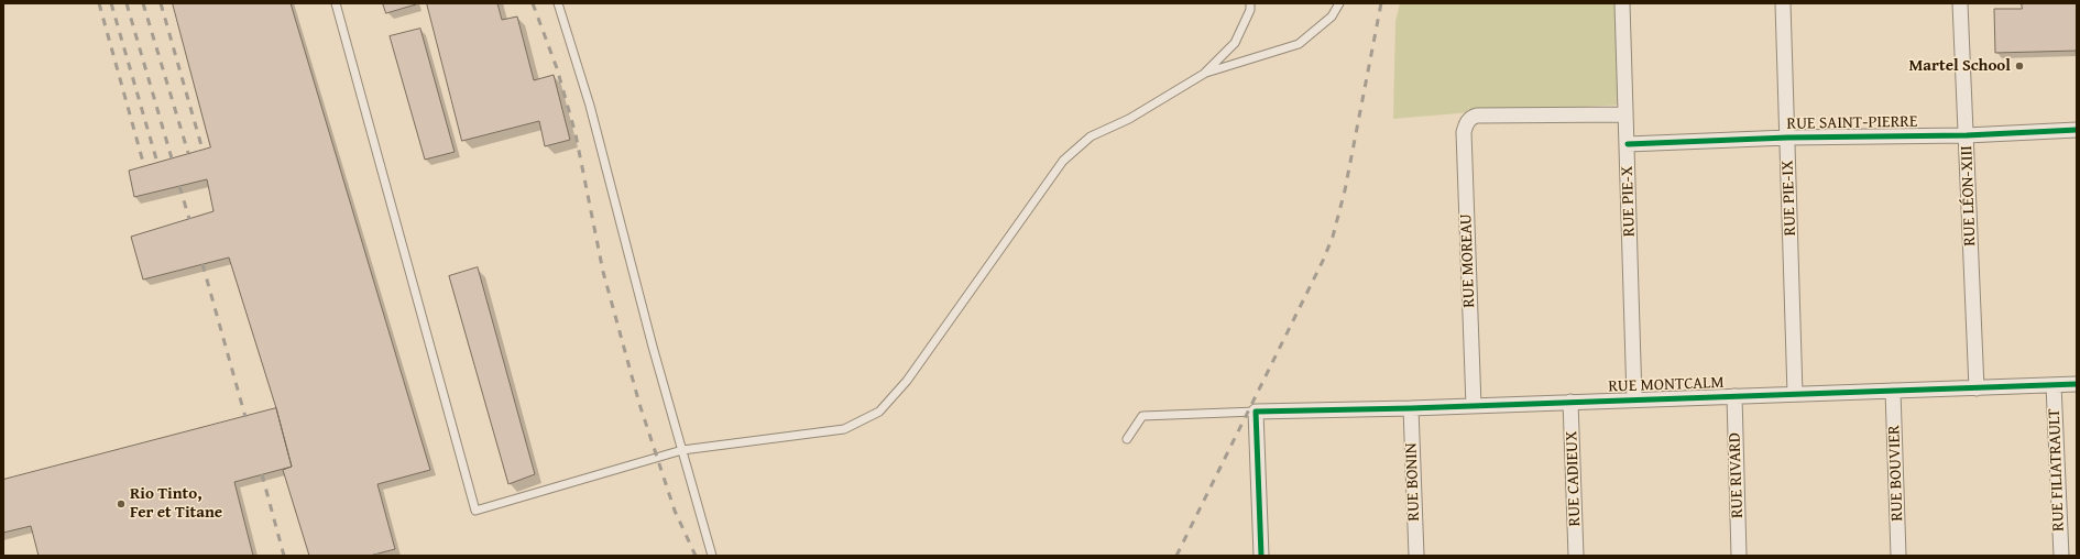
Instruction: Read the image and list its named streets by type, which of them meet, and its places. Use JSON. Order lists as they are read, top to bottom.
{
  "streets": {
    "street": [
      "RUE SAINT-PIERRE",
      "RUE LÉON-XIII",
      "RUE PIE-IX",
      "RUE PIE-X",
      "RUE MOREAU",
      "RUE MONTCALM",
      "RUE FILIATRAULT",
      "RUE BOUVIER",
      "RUE RIVARD",
      "RUE CADIEUX",
      "RUE BONIN"
    ]
  },
  "crossings": [
    ["RUE SAINT-PIERRE", "RUE LÉON-XIII"],
    ["RUE SAINT-PIERRE", "RUE PIE-IX"],
    ["RUE SAINT-PIERRE", "RUE PIE-X"],
    ["RUE LÉON-XIII", "RUE MONTCALM"],
    ["RUE PIE-IX", "RUE MONTCALM"],
    ["RUE PIE-X", "RUE MOREAU"],
    ["RUE PIE-X", "RUE MONTCALM"],
    ["RUE MOREAU", "RUE MONTCALM"],
    ["RUE MONTCALM", "RUE FILIATRAULT"],
    ["RUE MONTCALM", "RUE BOUVIER"],
    ["RUE MONTCALM", "RUE RIVARD"],
    ["RUE MONTCALM", "RUE CADIEUX"],
    ["RUE MONTCALM", "RUE BONIN"]
  ],
  "places": ["Martel School", "Rio Tinto, Fer et Titane"]
}
